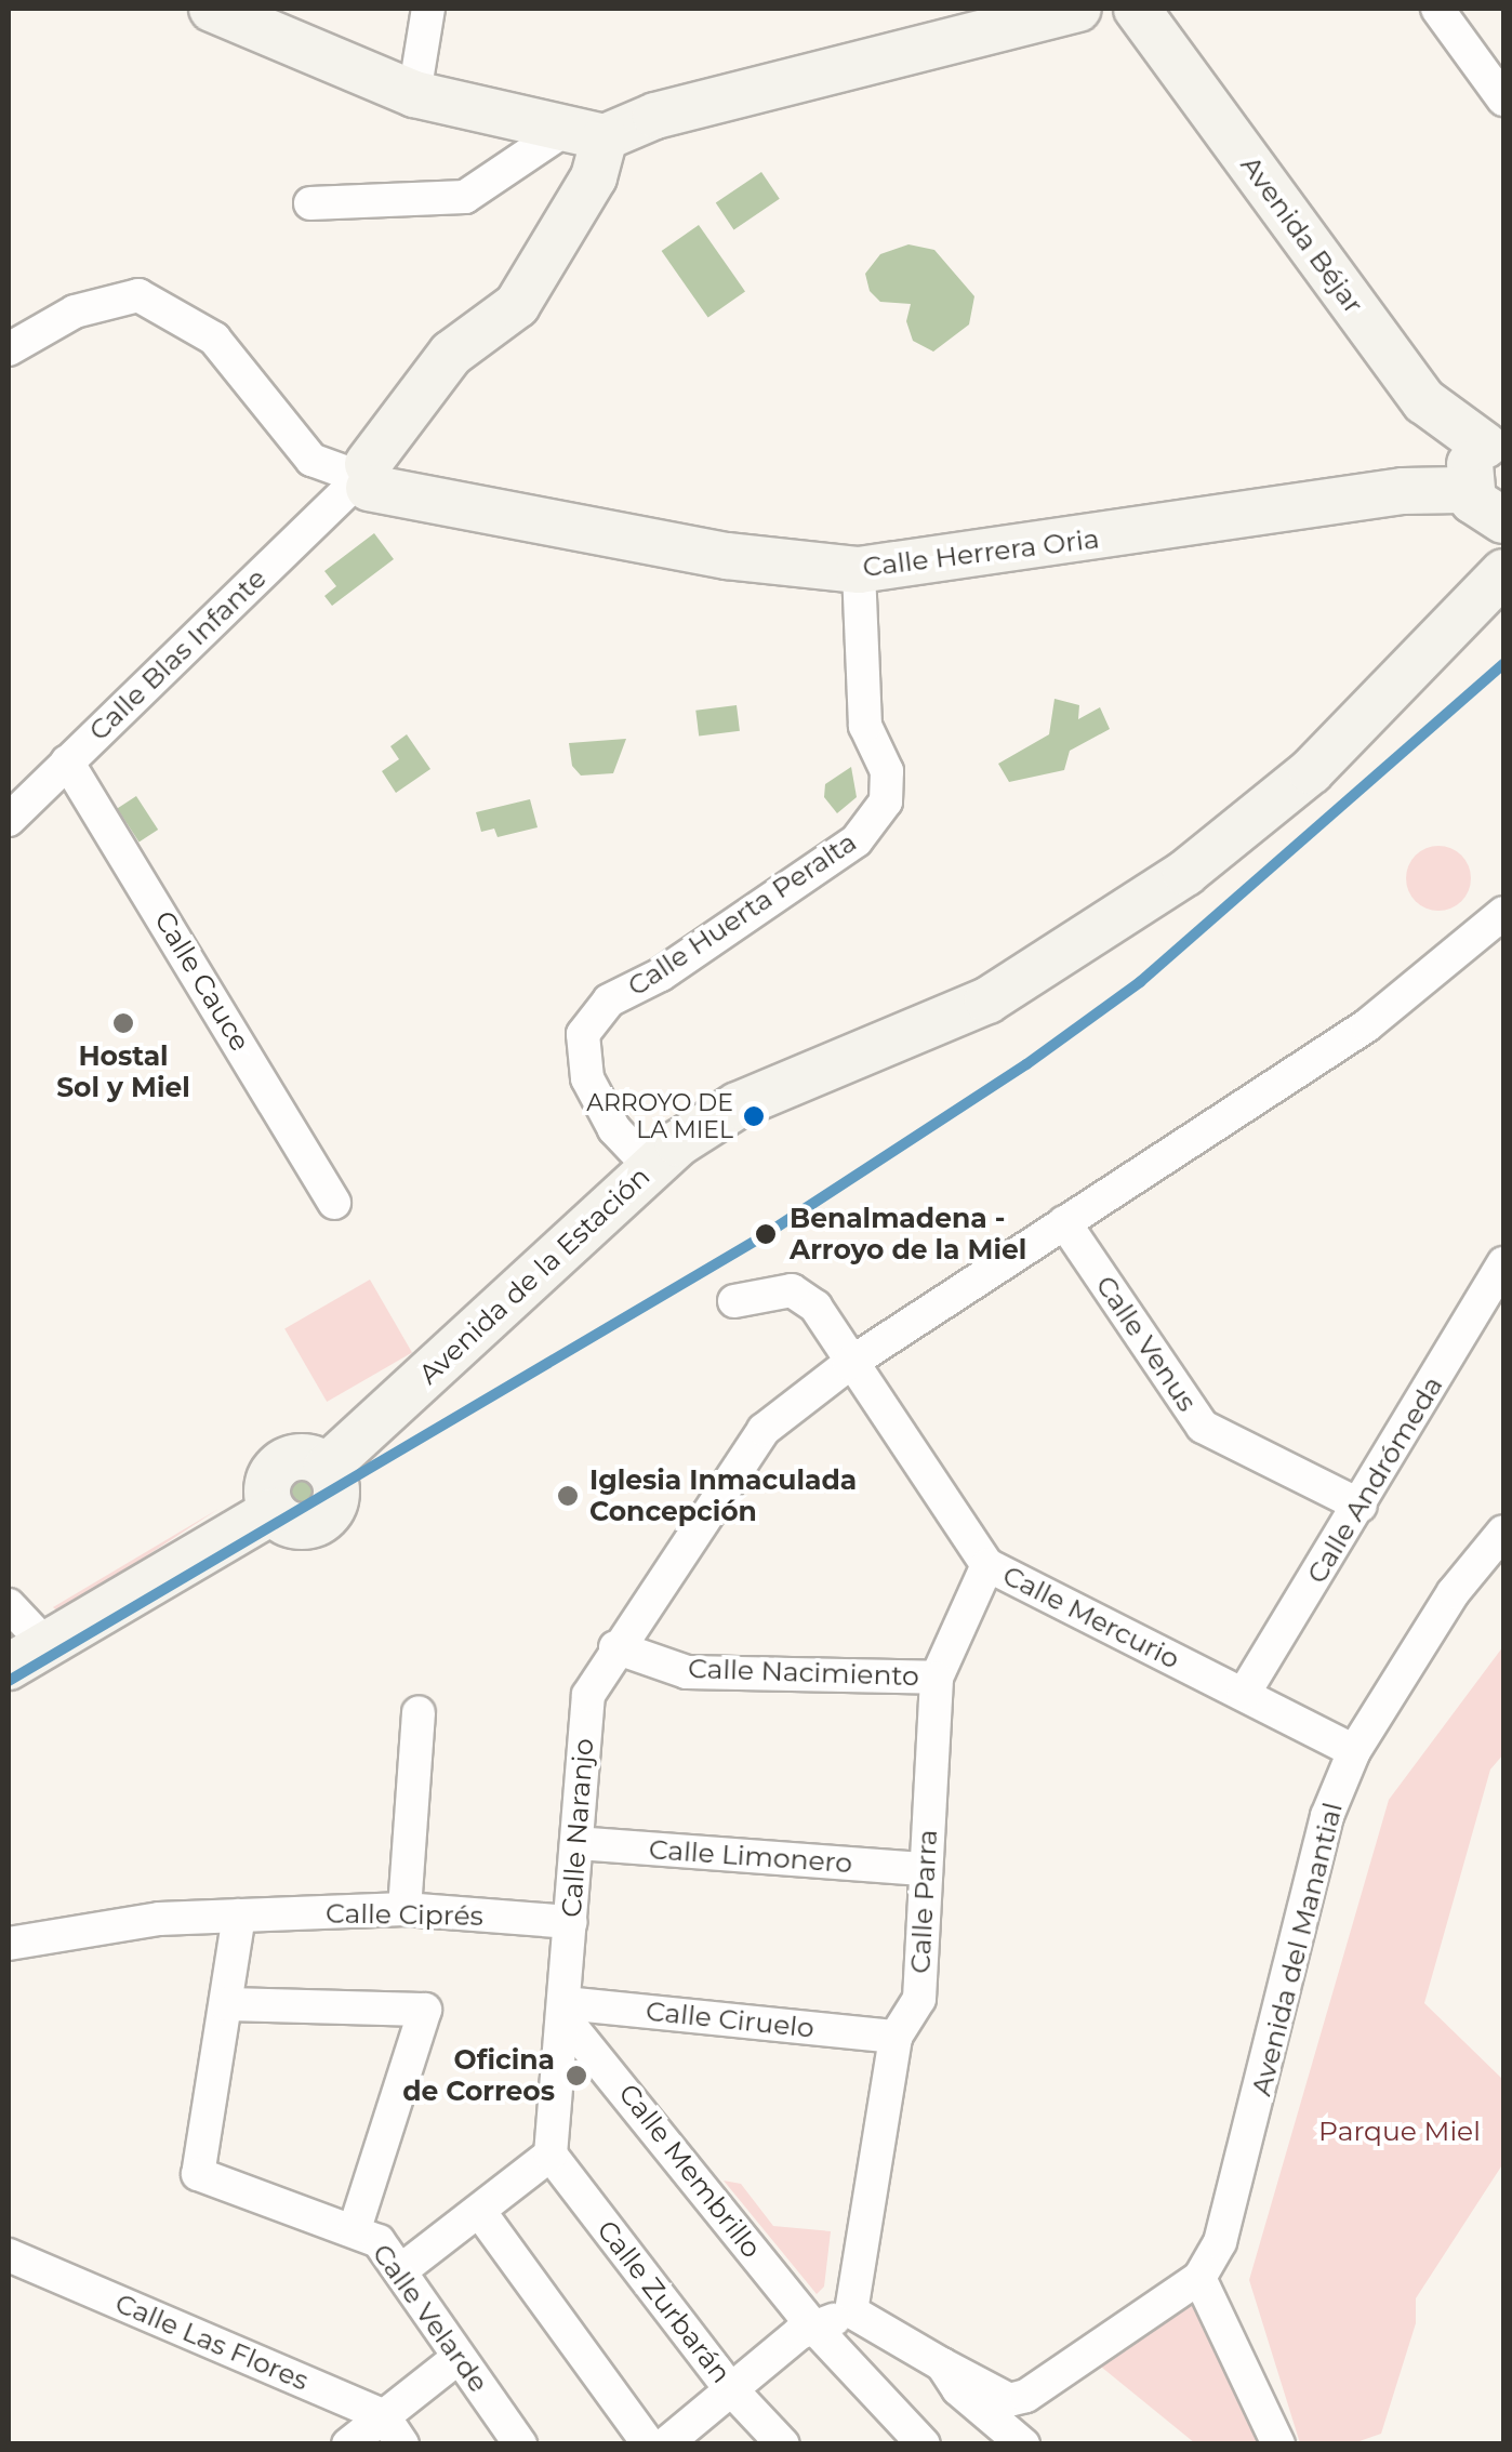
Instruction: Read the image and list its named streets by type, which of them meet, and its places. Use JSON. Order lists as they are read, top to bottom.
{
  "streets": {
    "street": [
      "Avenida Béjar",
      "Calle Herrera Oria",
      "Calle Blas Infante",
      "Calle Huerta Peralta",
      "Calle Cauce",
      "Avenida de la Estación",
      "Calle Venus",
      "Calle Andrómeda",
      "Calle Mercurio",
      "Calle Nacimiento",
      "Calle Naranjo",
      "Calle Limonero",
      "Calle Parra",
      "Calle Ciprés",
      "Avenida del Manantial",
      "Calle Ciruelo",
      "Calle Membrillo",
      "Calle Zurbarán",
      "Calle Velarde",
      "Calle Las Flores"
    ]
  },
  "crossings": [
    ["Avenida Béjar", "Calle Herrera Oria"],
    ["Calle Herrera Oria", "Calle Blas Infante"],
    ["Calle Herrera Oria", "Calle Huerta Peralta"],
    ["Calle Blas Infante", "Calle Cauce"],
    ["Calle Huerta Peralta", "Avenida de la Estación"],
    ["Calle Venus", "Calle Andrómeda"],
    ["Calle Venus", "Calle Naranjo"],
    ["Calle Andrómeda", "Calle Mercurio"],
    ["Calle Mercurio", "Calle Nacimiento"],
    ["Calle Mercurio", "Calle Naranjo"],
    ["Calle Mercurio", "Avenida del Manantial"],
    ["Calle Nacimiento", "Calle Naranjo"],
    ["Calle Nacimiento", "Calle Parra"],
    ["Calle Naranjo", "Calle Limonero"],
    ["Calle Naranjo", "Calle Ciprés"],
    ["Calle Naranjo", "Calle Ciruelo"],
    ["Calle Naranjo", "Calle Membrillo"],
    ["Calle Naranjo", "Calle Zurbarán"],
    ["Calle Limonero", "Calle Parra"],
    ["Calle Parra", "Calle Ciruelo"],
    ["Calle Ciruelo", "Calle Membrillo"]
  ],
  "parks": ["Parque Miel"],
  "places": [
    "Hostal Sol y Miel",
    "ARROYO DE LA MIEL",
    "Benalmadena - Arroyo de la Miel",
    "Iglesia Inmaculada Concepción",
    "Oficina de Correos"
  ]
}
